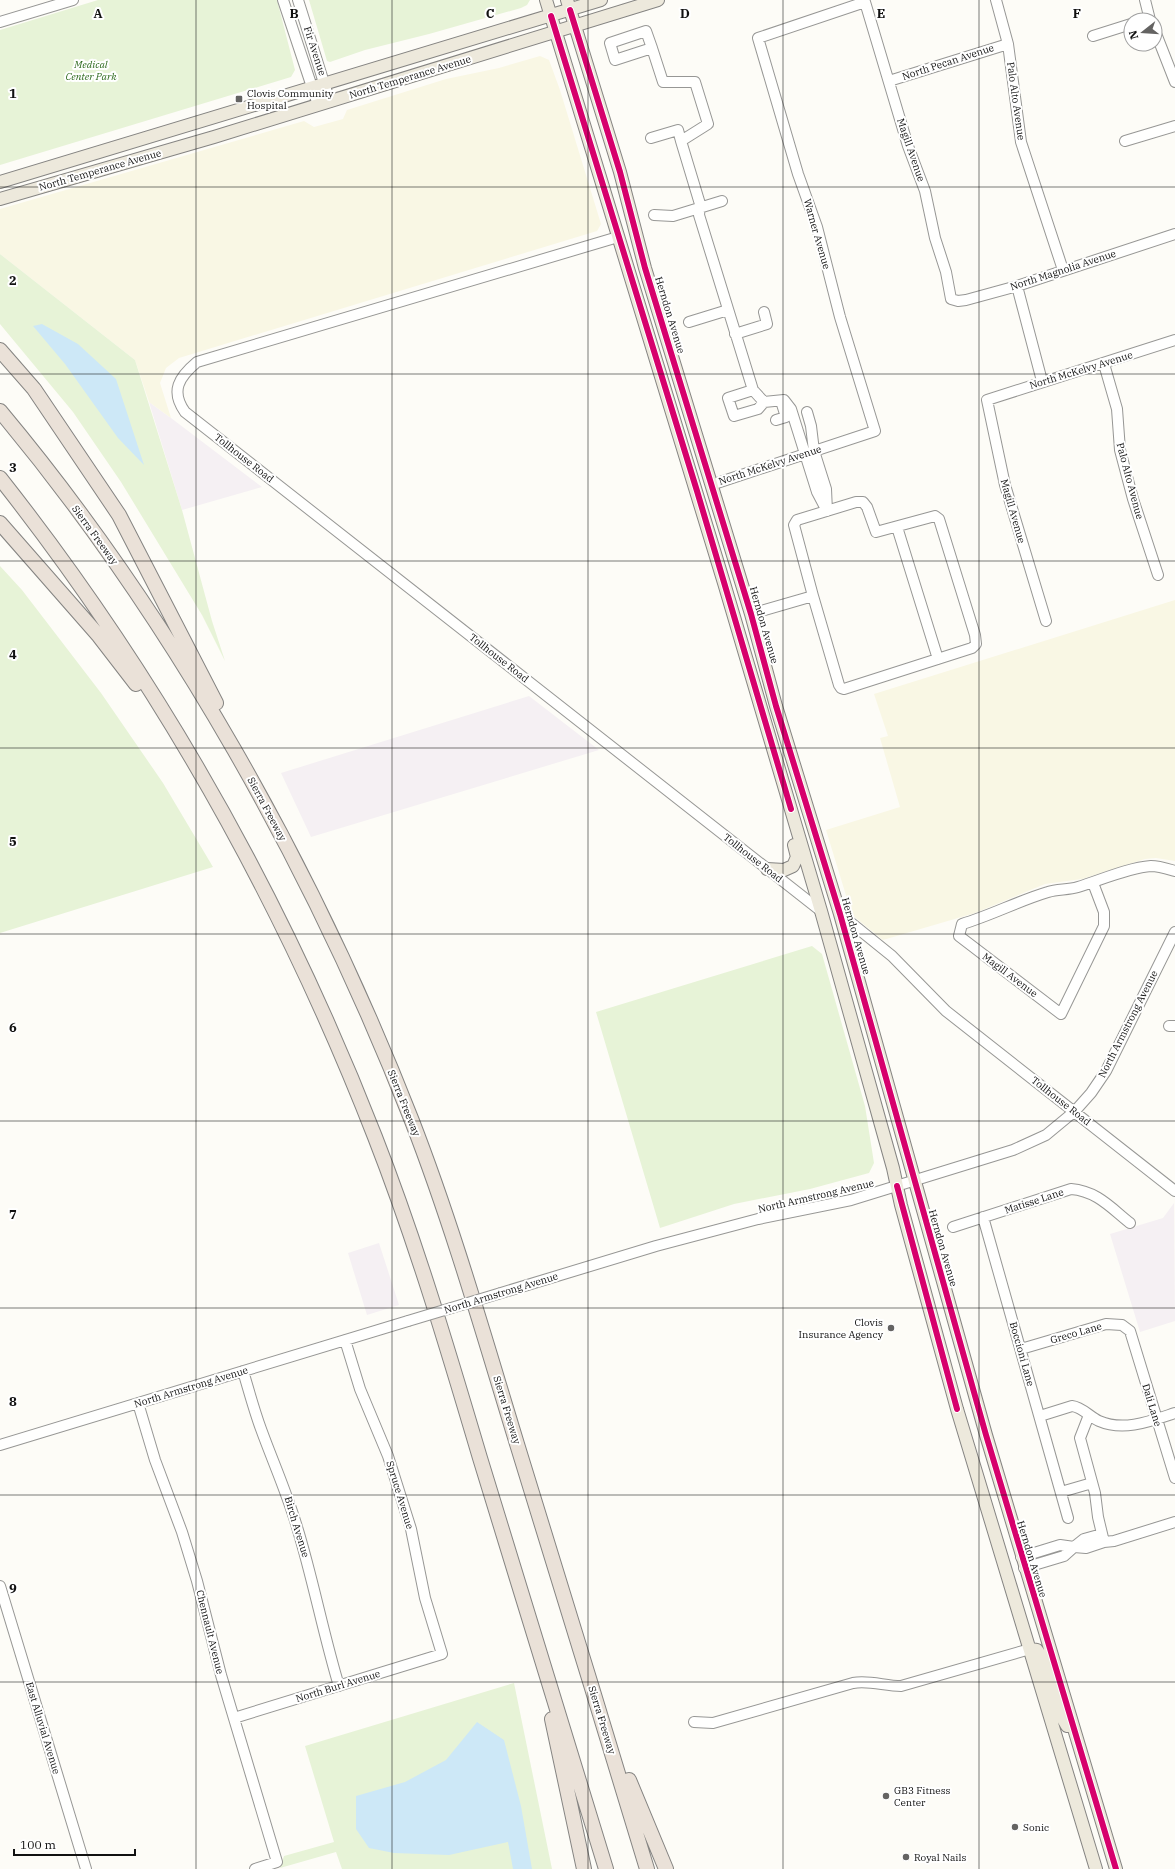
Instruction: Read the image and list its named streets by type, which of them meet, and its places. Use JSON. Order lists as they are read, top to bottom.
{
  "streets": {
    "highway": ["Sierra Freeway"],
    "main road": ["North Temperance Avenue", "Herndon Avenue"],
    "street": [
      "Fir Avenue",
      "North Pecan Avenue",
      "Palo Alto Avenue",
      "Magill Avenue",
      "Warner Avenue",
      "North Magnolia Avenue",
      "North McKelvy Avenue",
      "Tollhouse Road",
      "North Armstrong Avenue",
      "Matisse Lane",
      "Greco Lane",
      "Boccioni Lane",
      "Dali Lane",
      "Spruce Avenue",
      "Birch Avenue",
      "Chennault Avenue",
      "North Burl Avenue",
      "East Alluvial Avenue"
    ]
  },
  "crossings": [
    ["Fir Avenue", "North Temperance Avenue"],
    ["North Pecan Avenue", "Palo Alto Avenue"],
    ["North Pecan Avenue", "Magill Avenue"],
    ["North Temperance Avenue", "Herndon Avenue"],
    ["Palo Alto Avenue", "North Magnolia Avenue"],
    ["Palo Alto Avenue", "North McKelvy Avenue"],
    ["Magill Avenue", "Warner Avenue"],
    ["Magill Avenue", "North Magnolia Avenue"],
    ["Magill Avenue", "North McKelvy Avenue"],
    ["Warner Avenue", "North McKelvy Avenue"],
    ["Herndon Avenue", "North McKelvy Avenue"],
    ["Herndon Avenue", "Tollhouse Road"],
    ["Herndon Avenue", "North Armstrong Avenue"],
    ["Tollhouse Road", "North Armstrong Avenue"],
    ["North Armstrong Avenue", "Spruce Avenue"],
    ["North Armstrong Avenue", "Birch Avenue"],
    ["North Armstrong Avenue", "Chennault Avenue"],
    ["Matisse Lane", "Boccioni Lane"],
    ["Greco Lane", "Boccioni Lane"],
    ["Greco Lane", "Dali Lane"],
    ["Spruce Avenue", "North Burl Avenue"],
    ["Birch Avenue", "North Burl Avenue"],
    ["Chennault Avenue", "North Burl Avenue"]
  ],
  "parks": ["Medical Center Park"],
  "places": {
    "transit": ["Clovis Community Hospital"],
    "other": [
      "Clovis Insurance Agency",
      "GB3 Fitness Center",
      "Sonic",
      "Royal Nails"
    ]
  },
  "scale_bar": "100 m",
  "north": "left",
  "grid": {
    "columns": [
      "A",
      "B",
      "C",
      "D",
      "E",
      "F"
    ],
    "rows": [
      "1",
      "2",
      "3",
      "4",
      "5",
      "6",
      "7",
      "8",
      "9"
    ]
  }
}
